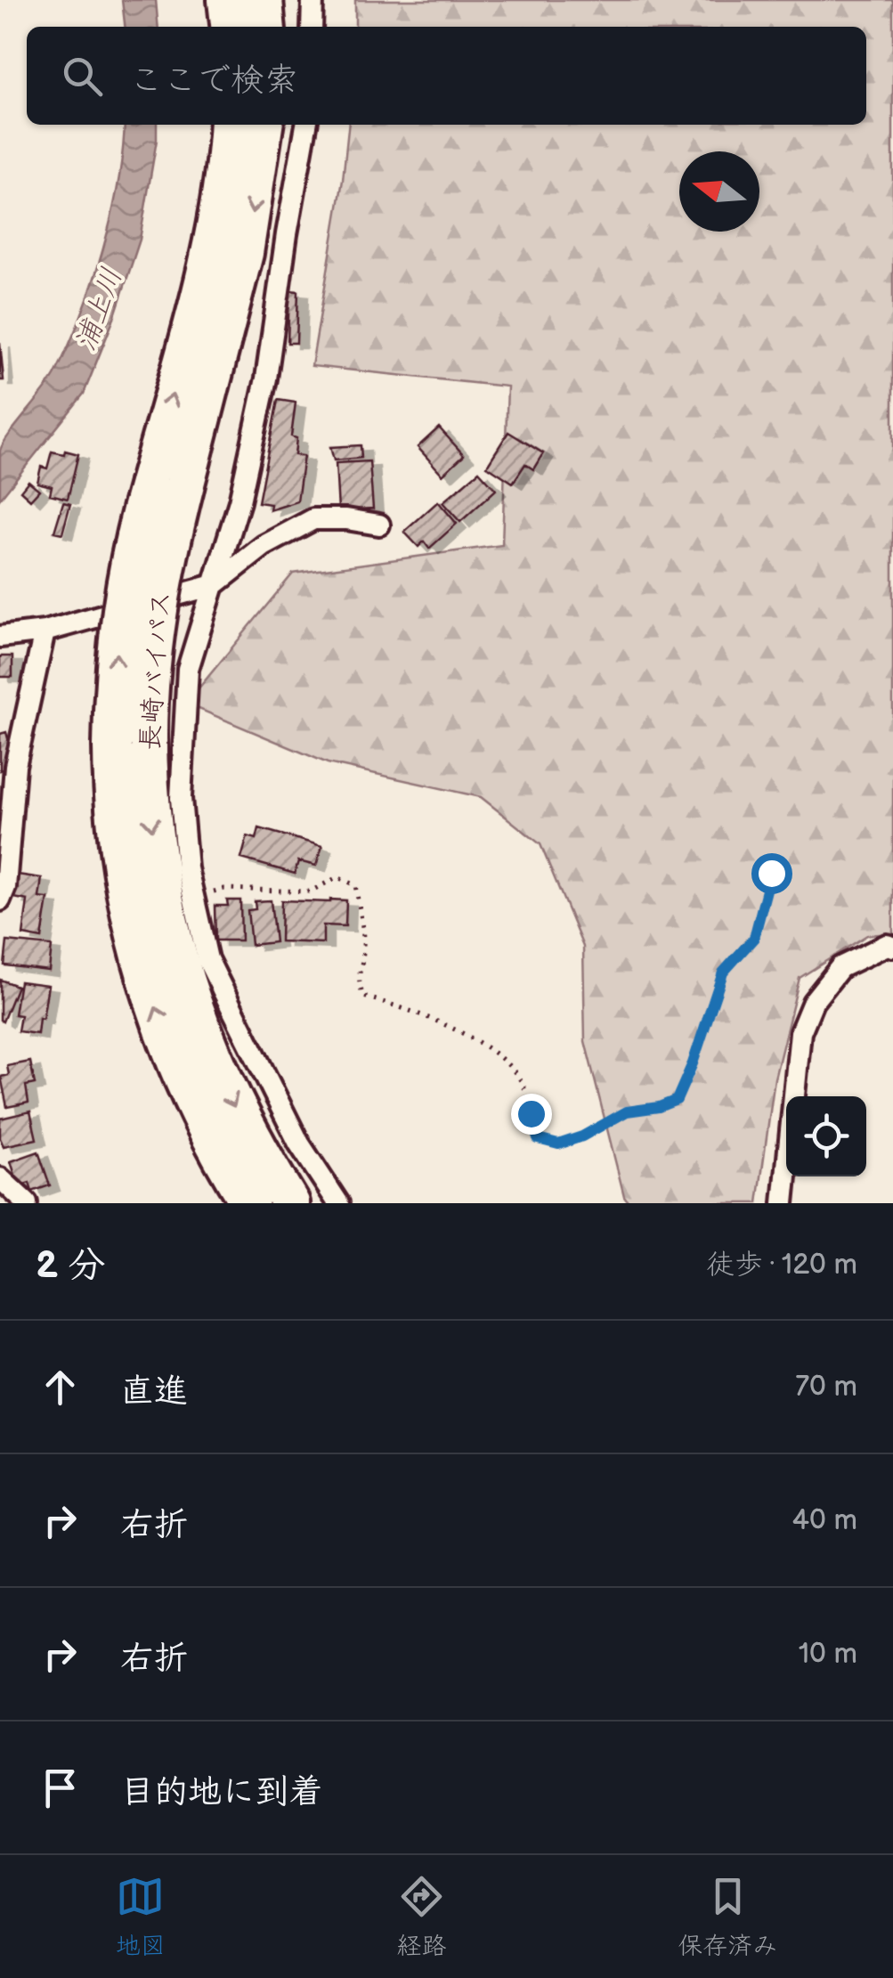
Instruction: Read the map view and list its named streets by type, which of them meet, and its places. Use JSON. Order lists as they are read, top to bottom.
{
  "streets": {
    "highway": ["長崎バイパス"]
  },
  "water": ["浦上川"],
  "north": "left",
  "page": {
    "search": "ここで検索",
    "heading": ["2 分", "徒歩 · 120 m"],
    "list": [
      ["直進", "70 m"],
      ["右折", "40 m"],
      ["右折", "10 m"],
      "目的地に到着"
    ],
    "nav": ["地図", "経路", "保存済み"]
  }
}
